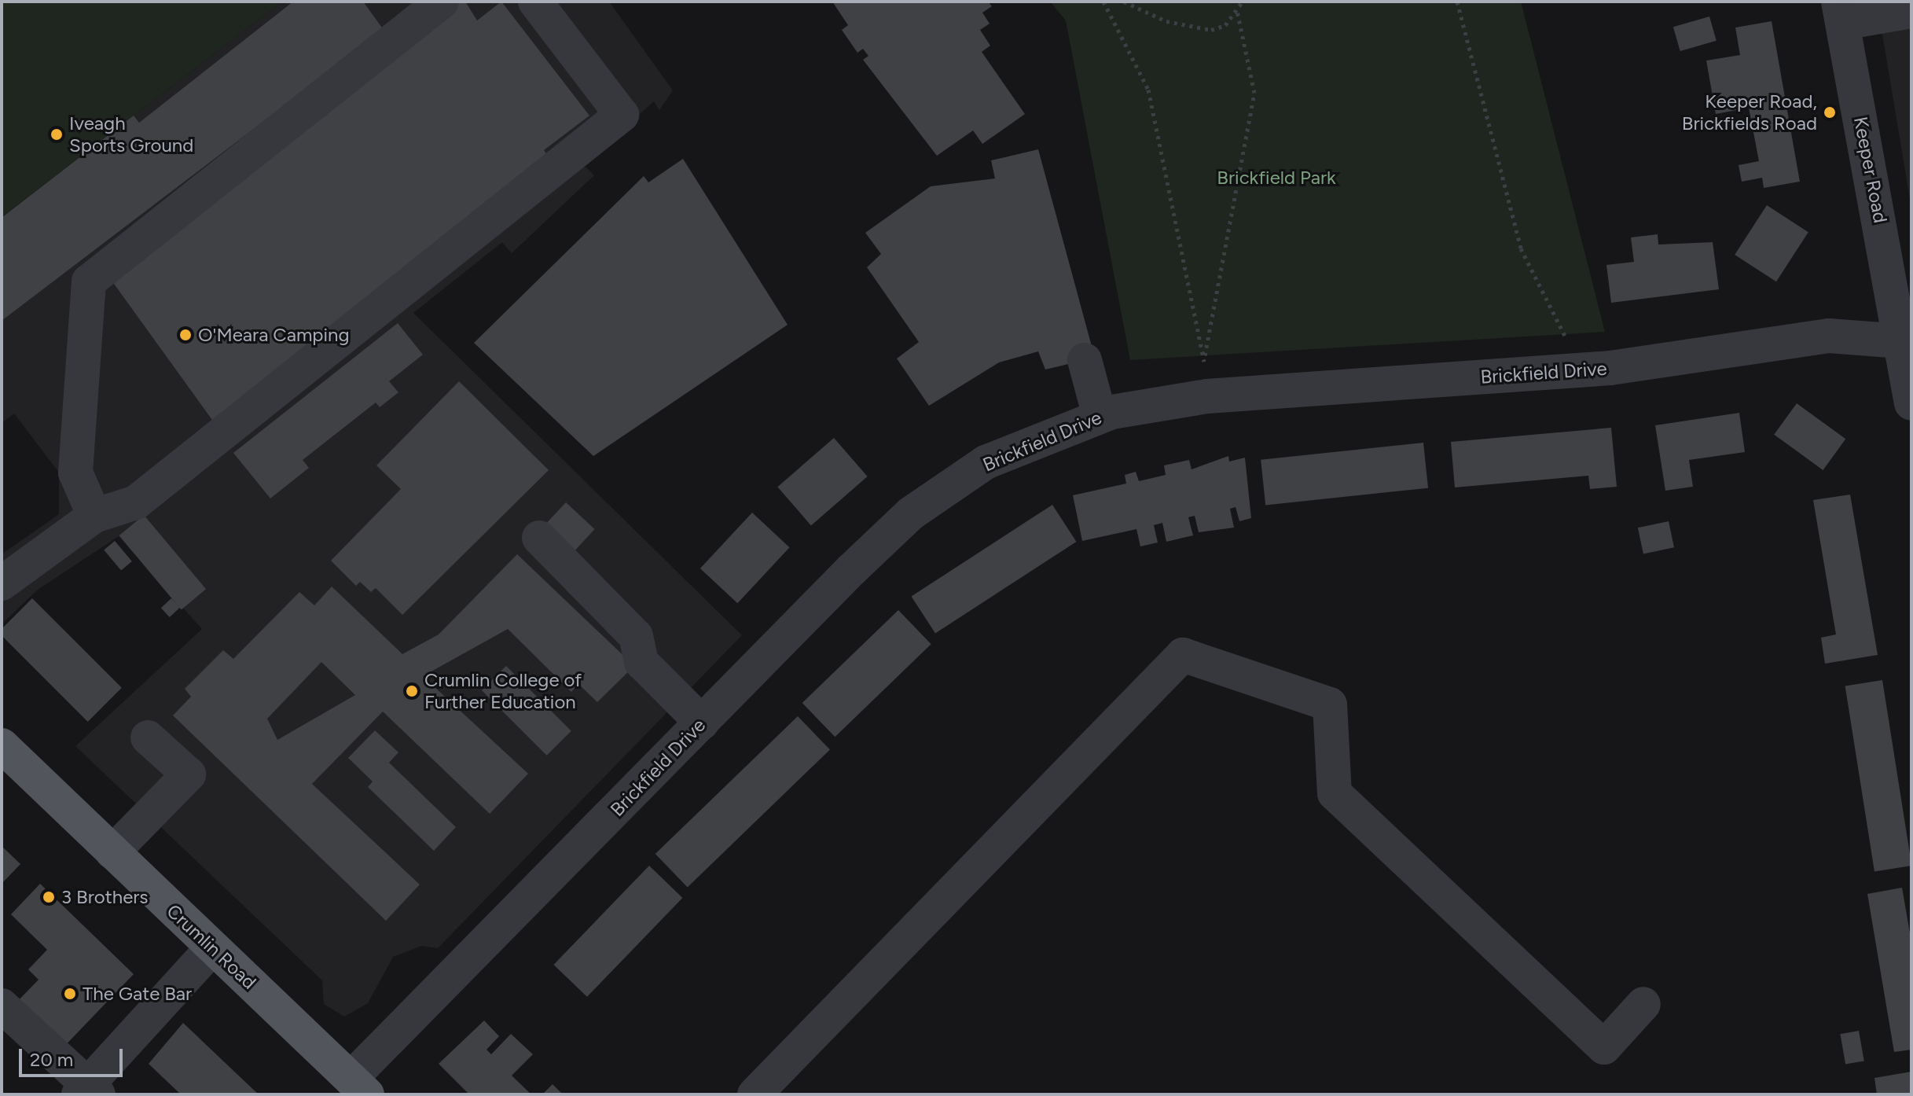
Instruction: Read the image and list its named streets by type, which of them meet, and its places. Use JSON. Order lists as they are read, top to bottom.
{
  "streets": {
    "main road": ["Crumlin Road"],
    "street": ["Keeper Road", "Brickfield Drive"]
  },
  "crossings": [
    ["Keeper Road", "Brickfield Drive"],
    ["Brickfield Drive", "Crumlin Road"]
  ],
  "parks": ["Brickfield Park"],
  "places": [
    "Keeper Road, Brickfields Road",
    "Iveagh Sports Ground",
    "O'Meara Camping",
    "Crumlin College of Further Education",
    "3 Brothers",
    "The Gate Bar"
  ],
  "scale_bar": "20 m"
}
